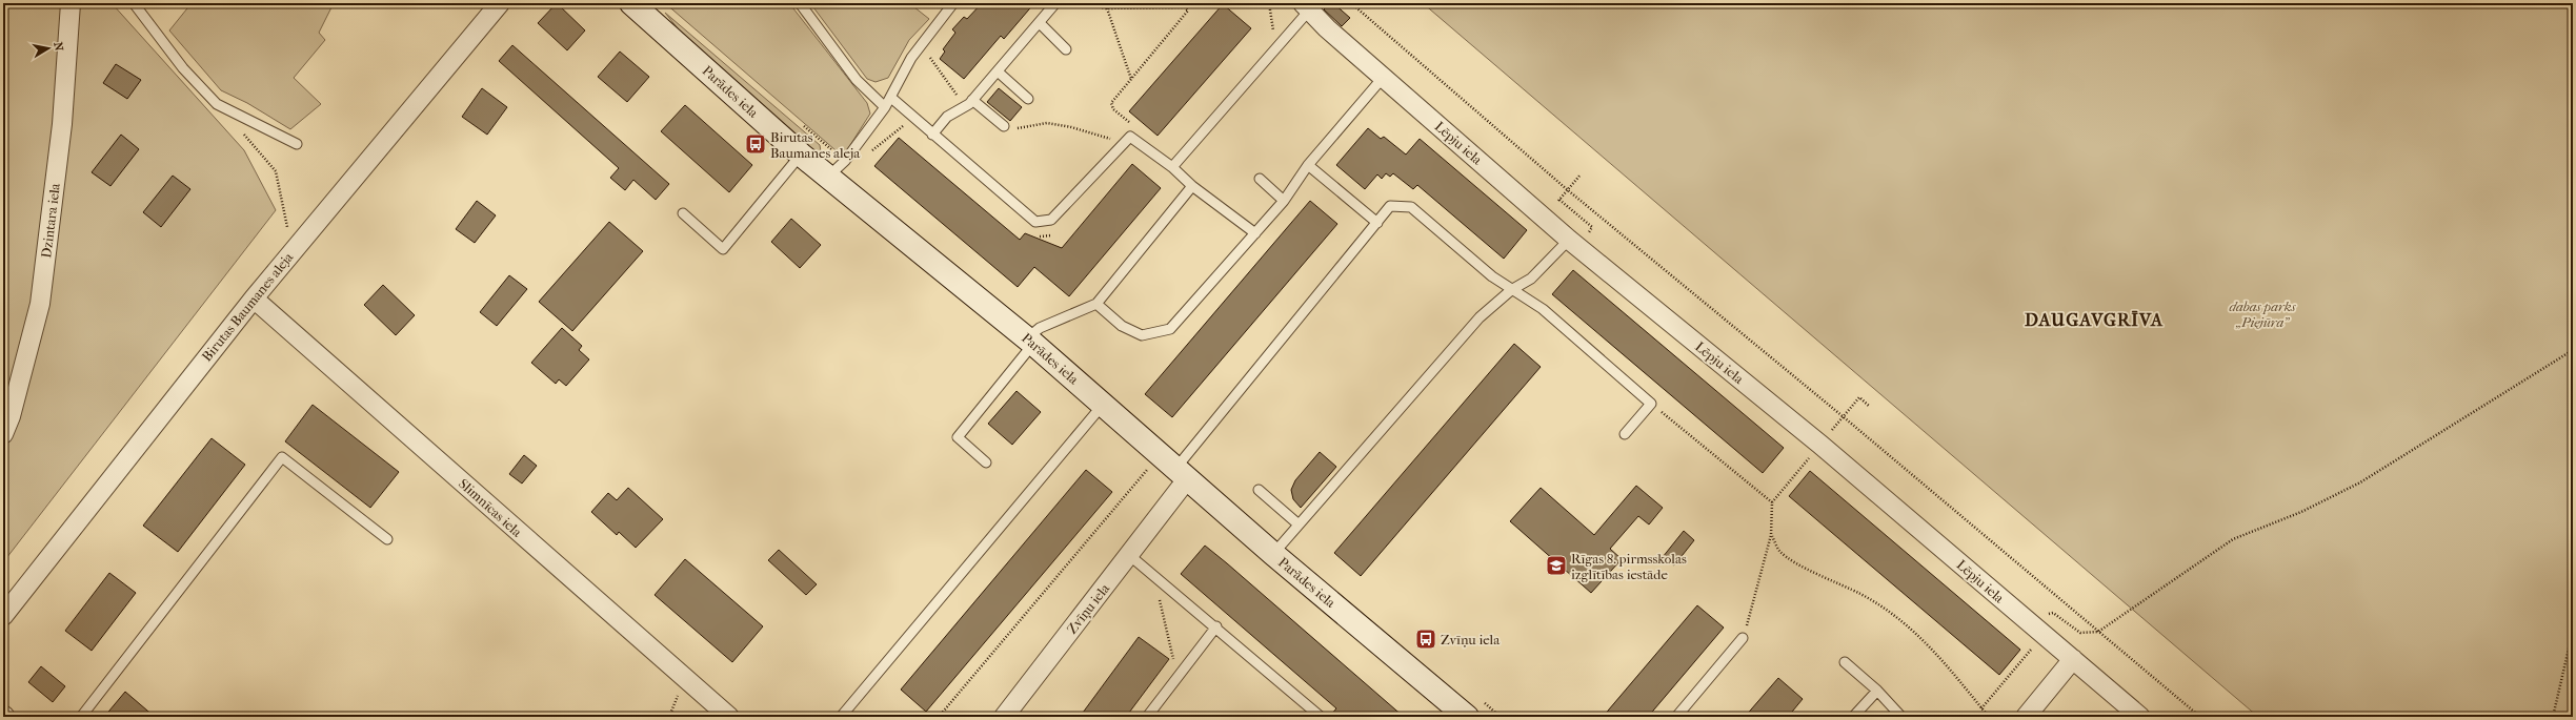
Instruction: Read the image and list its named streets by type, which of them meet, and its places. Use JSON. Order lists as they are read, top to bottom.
{
  "streets": {
    "street": [
      "Parādes iela",
      "Lēpju iela",
      "Dzintara iela",
      "Birutas Baumanes aleja",
      "Slimnīcas iela",
      "Zvīņu iela"
    ]
  },
  "crossings": [
    ["Parādes iela", "Zvīņu iela"],
    ["Birutas Baumanes aleja", "Slimnīcas iela"]
  ],
  "districts": ["DAUGAVGRĪVA"],
  "parks": ["dabas parks „Piejūra”"],
  "places": {
    "bus stop": ["Birutas Baumanes aleja", "Zvīņu iela"],
    "school or university": ["Rīgas 8. pirmsskolas izglītības iestāde"]
  },
  "north": "right"
}
